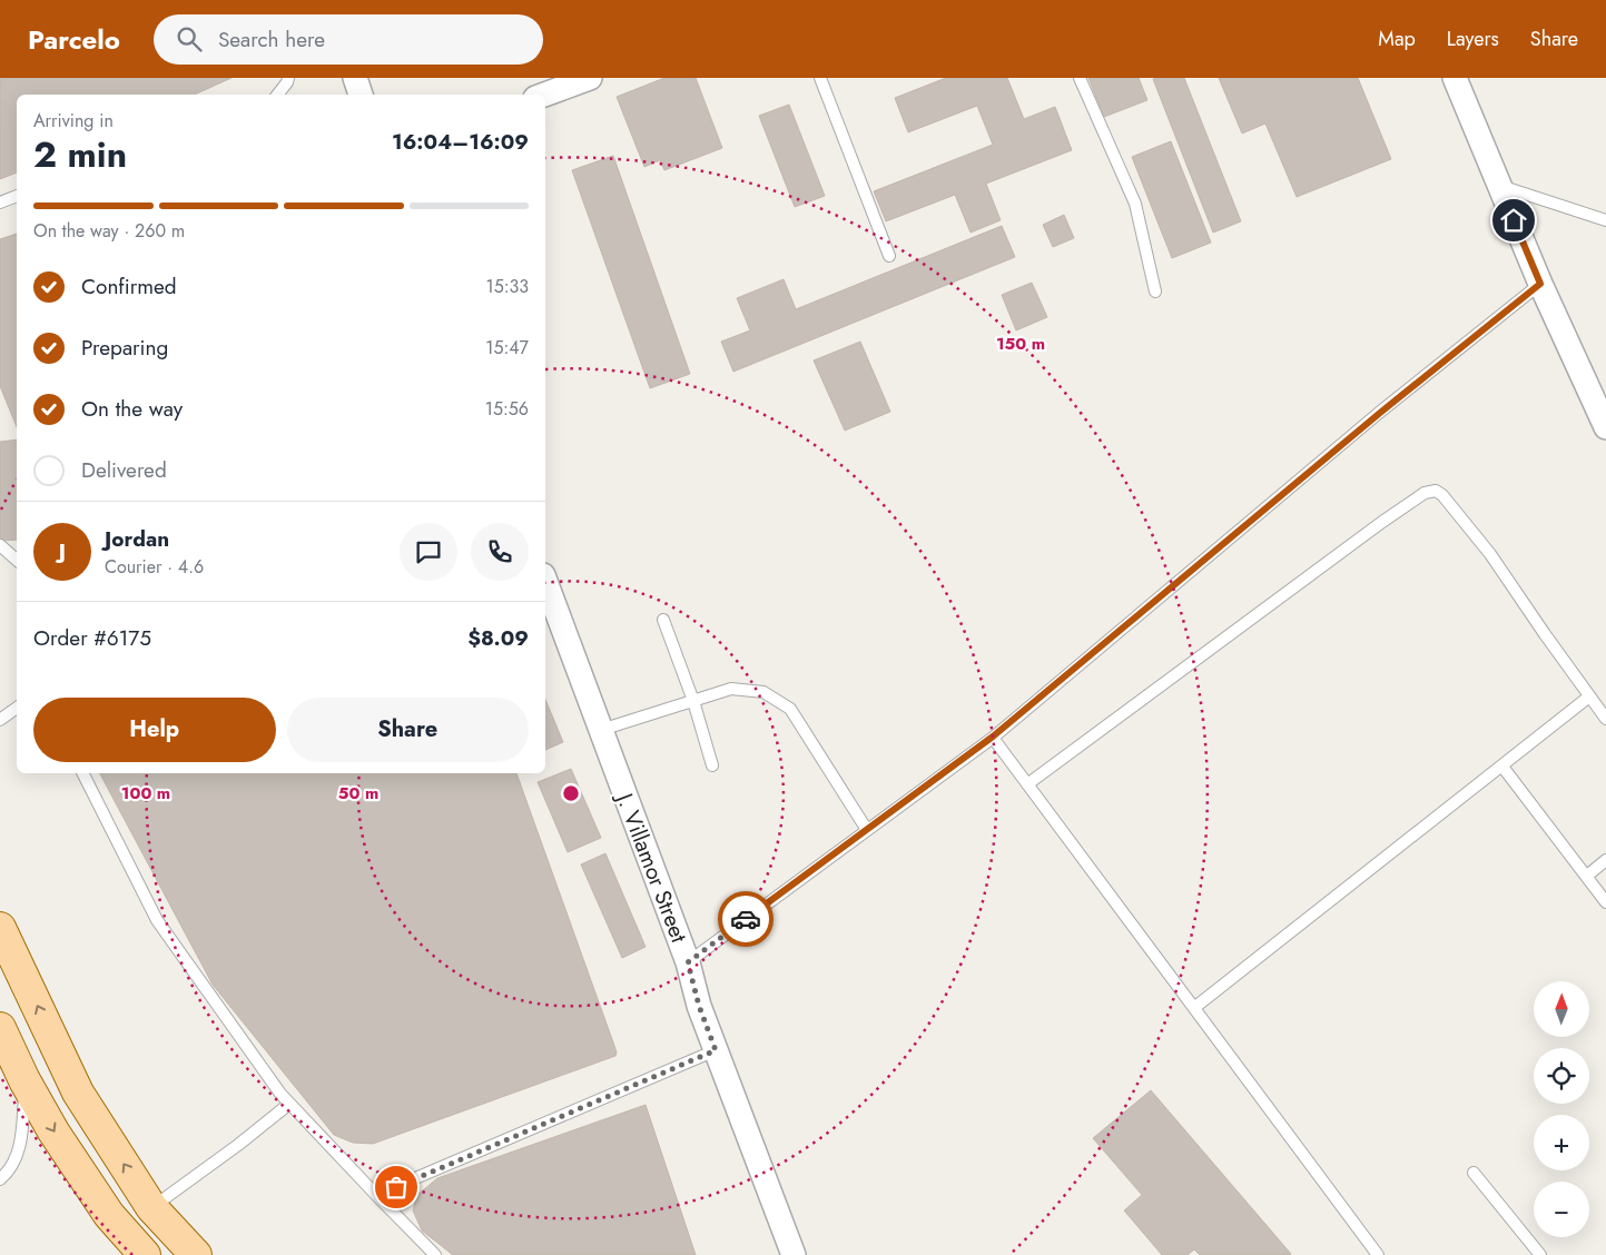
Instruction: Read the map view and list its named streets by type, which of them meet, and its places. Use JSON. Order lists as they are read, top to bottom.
{
  "streets": {
    "street": ["J. Villamor Street"]
  },
  "north": "top",
  "page": {
    "header": "Parcelo",
    "search": "Search here",
    "nav": ["Map", "Layers", "Share"],
    "heading": ["2 min", "Arriving in", "16:04–16:09"],
    "panel": [
      "Jordan",
      "Courier · 4.6",
      "Order #6175",
      "$8.09"
    ],
    "bar": "On the way · 260 m",
    "list": [
      ["Confirmed", "15:33"],
      ["Preparing", "15:47"],
      ["On the way", "15:56"],
      "Delivered"
    ],
    "round": "J",
    "buttons": ["Help", "Share"],
    "map_buttons": ["+", "−"]
  },
  "rings": ["150 m", "100 m", "50 m"]
}
